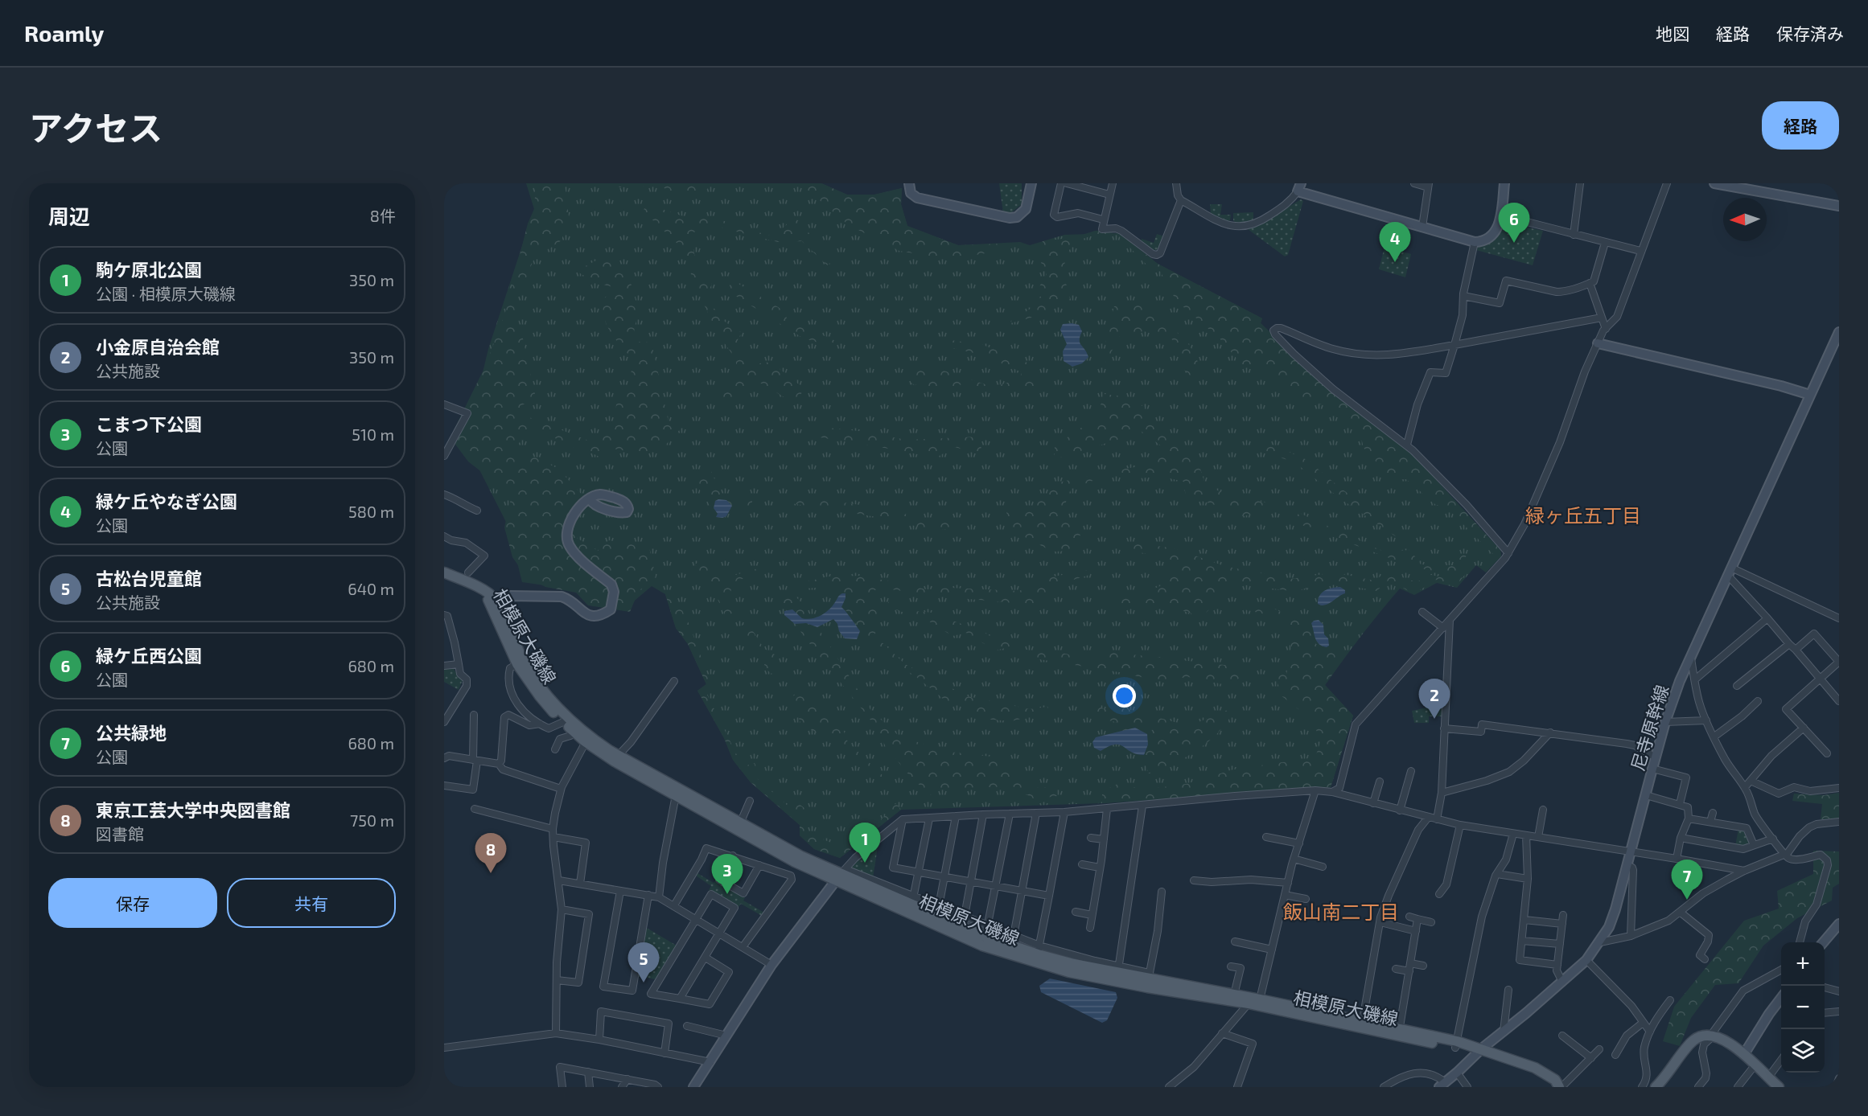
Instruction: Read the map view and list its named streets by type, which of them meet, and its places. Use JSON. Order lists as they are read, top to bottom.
{
  "streets": {
    "main road": ["相模原大磯線"],
    "street": ["尼寺原幹線"]
  },
  "crossings": [
    ["相模原大磯線", "尼寺原幹線"]
  ],
  "districts": ["緑ヶ丘五丁目", "飯山南二丁目"],
  "north": "left",
  "page": {
    "header": "Roamly",
    "nav": ["地図", "経路", "保存済み"],
    "title": "アクセス",
    "buttons": [
      "経路",
      ["保存", "共有"]
    ],
    "heading": ["周辺", "8件"],
    "pins": [
      "6",
      "4",
      "2",
      "1",
      "8",
      "3",
      "7",
      "5"
    ],
    "list": [
      {
        "mark": "1",
        "name": "駒ケ原北公園",
        "note": "公園 · 相模原大磯線",
        "value": "350 m"
      },
      {
        "mark": "2",
        "name": "小金原自治会館",
        "note": "公共施設",
        "value": "350 m"
      },
      {
        "mark": "3",
        "name": "こまつ下公園",
        "note": "公園",
        "value": "510 m"
      },
      {
        "mark": "4",
        "name": "緑ケ丘やなぎ公園",
        "note": "公園",
        "value": "580 m"
      },
      {
        "mark": "5",
        "name": "古松台児童館",
        "note": "公共施設",
        "value": "640 m"
      },
      {
        "mark": "6",
        "name": "緑ケ丘西公園",
        "note": "公園",
        "value": "680 m"
      },
      {
        "mark": "7",
        "name": "公共緑地",
        "note": "公園",
        "value": "680 m"
      },
      {
        "mark": "8",
        "name": "東京工芸大学中央図書館",
        "note": "図書館",
        "value": "750 m"
      }
    ],
    "map_buttons": ["+", "−"]
  }
}
